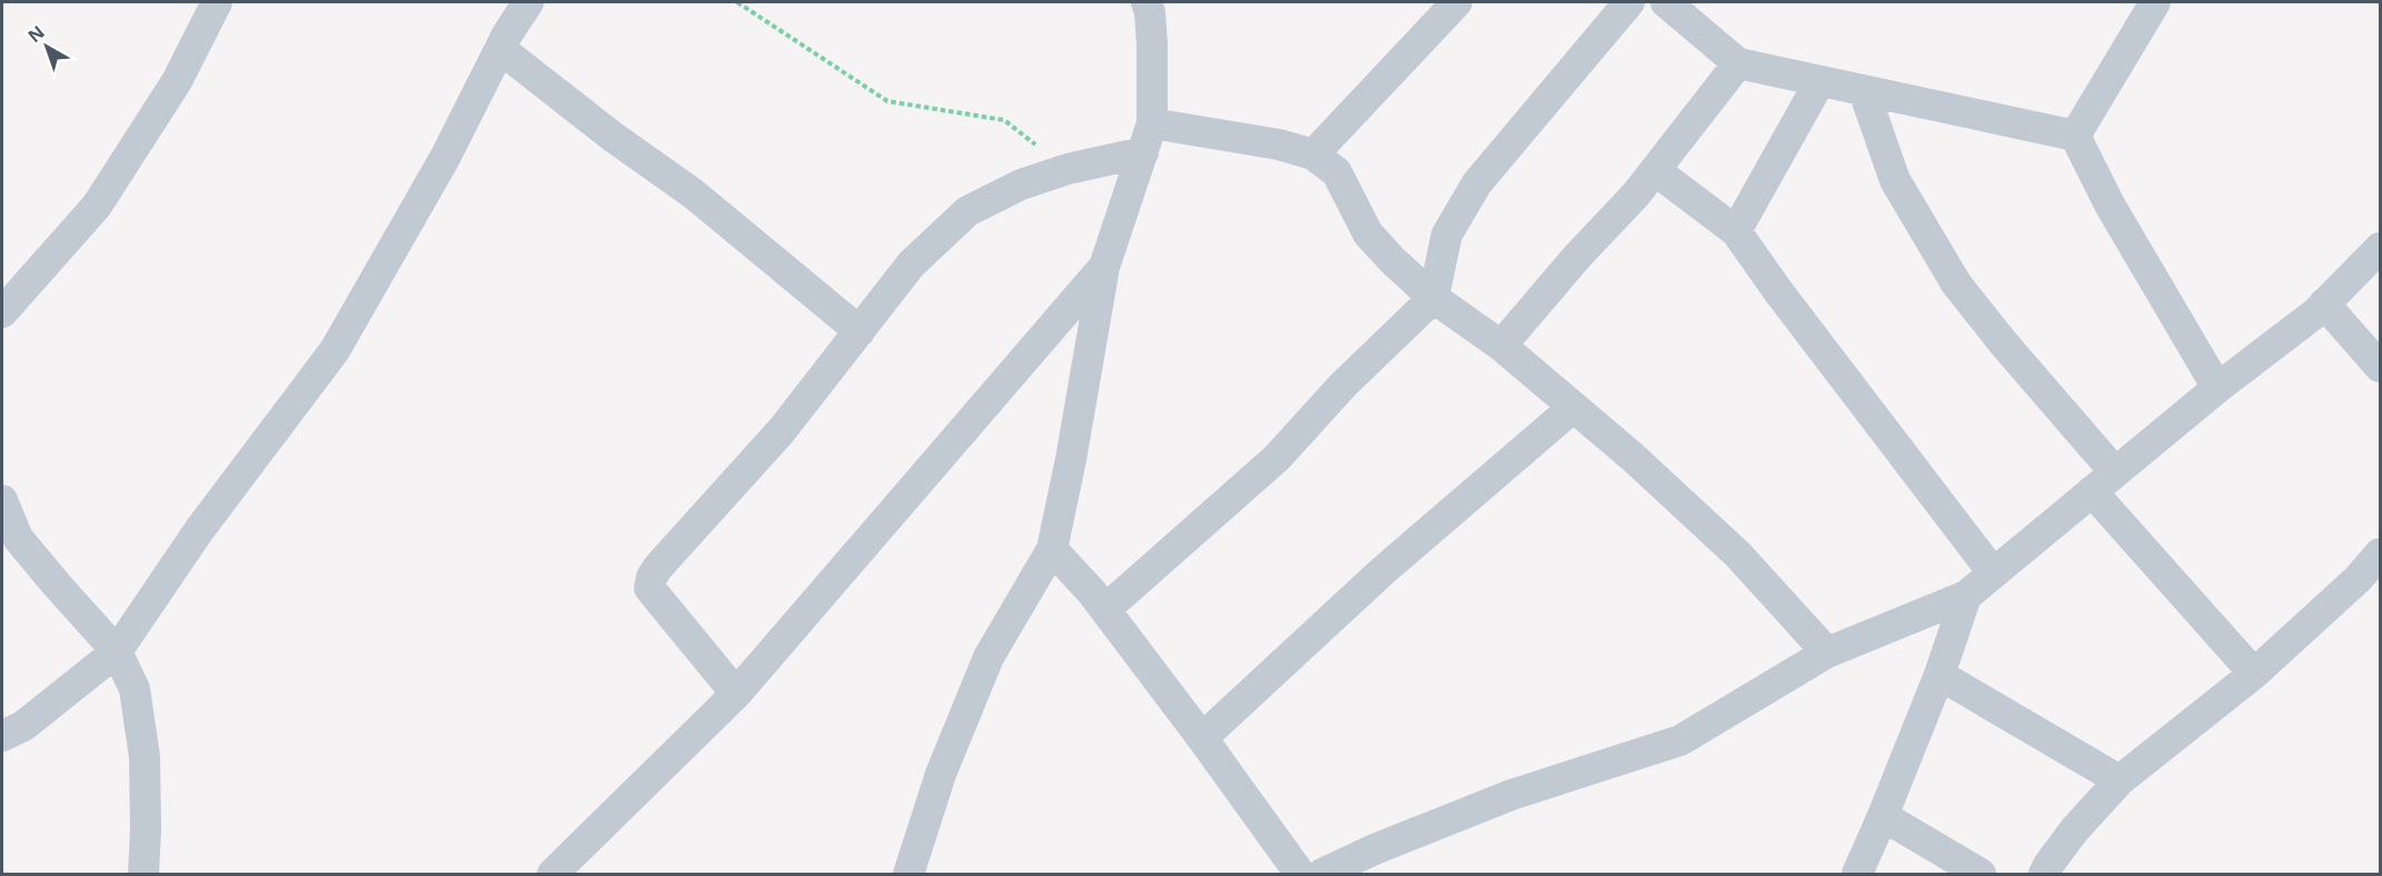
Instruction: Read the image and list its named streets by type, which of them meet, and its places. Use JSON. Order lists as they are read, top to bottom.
{
  "north": "top left"
}
